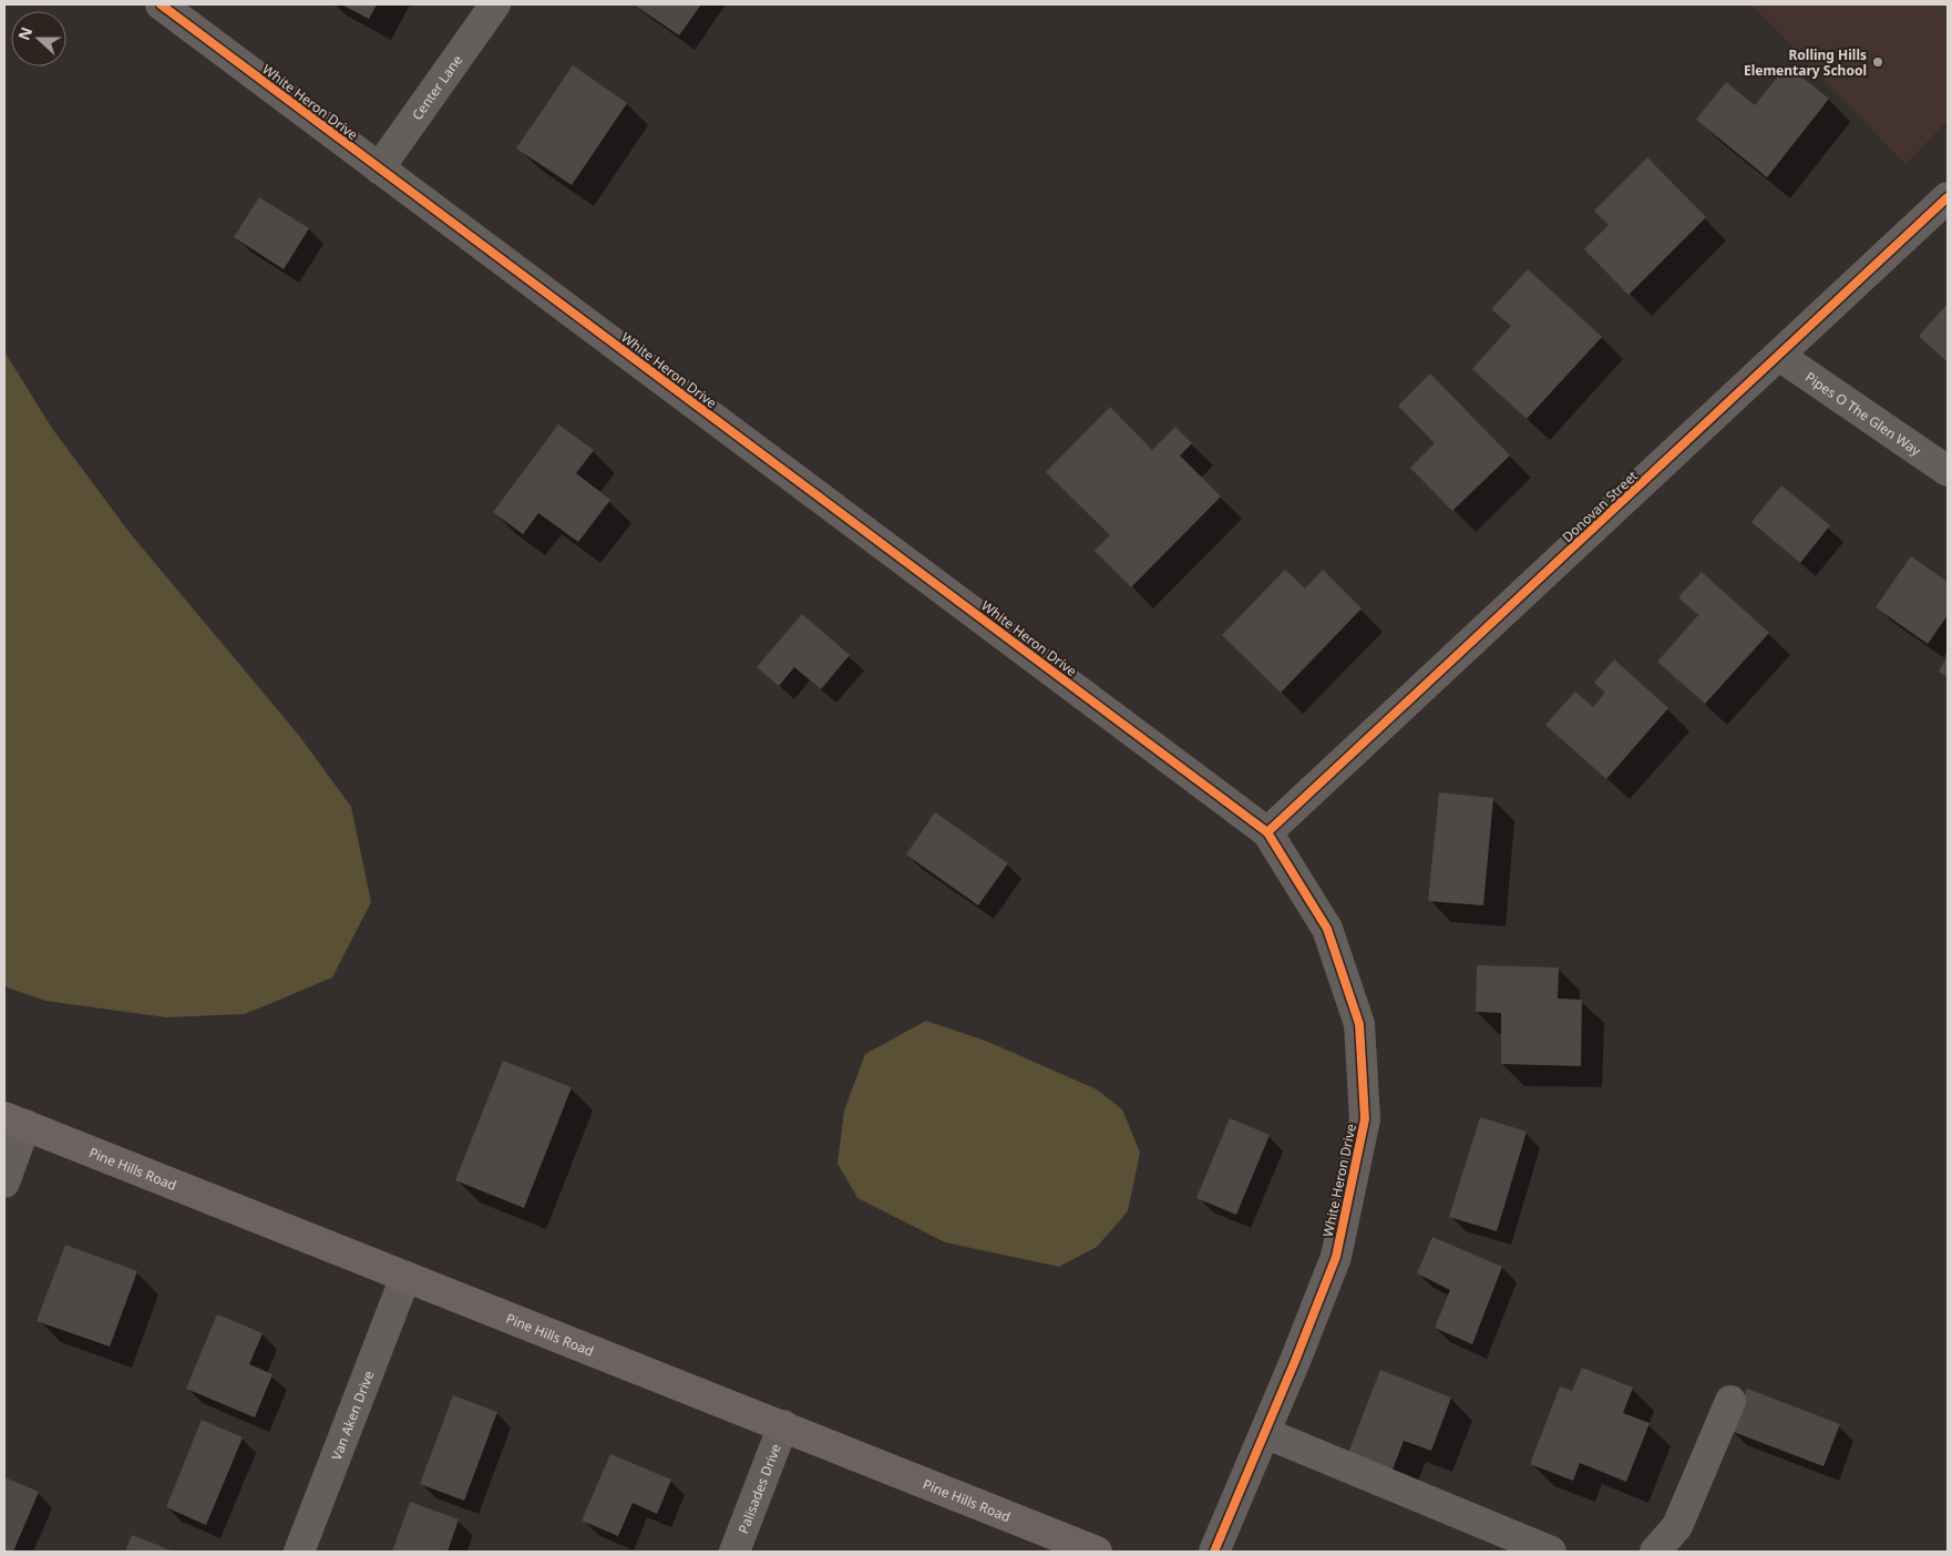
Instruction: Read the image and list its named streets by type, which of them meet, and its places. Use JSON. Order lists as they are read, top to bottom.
{
  "streets": {
    "main road": ["Pine Hills Road"],
    "street": [
      "Center Lane",
      "White Heron Drive",
      "Pipes O The Glen Way",
      "Donovan Street",
      "Van Aken Drive",
      "Palisades Drive"
    ]
  },
  "crossings": [
    ["Center Lane", "White Heron Drive"],
    ["White Heron Drive", "Donovan Street"],
    ["Pipes O The Glen Way", "Donovan Street"],
    ["Pine Hills Road", "Van Aken Drive"],
    ["Pine Hills Road", "Palisades Drive"]
  ],
  "places": ["Rolling Hills Elementary School"],
  "north": "left"
}
